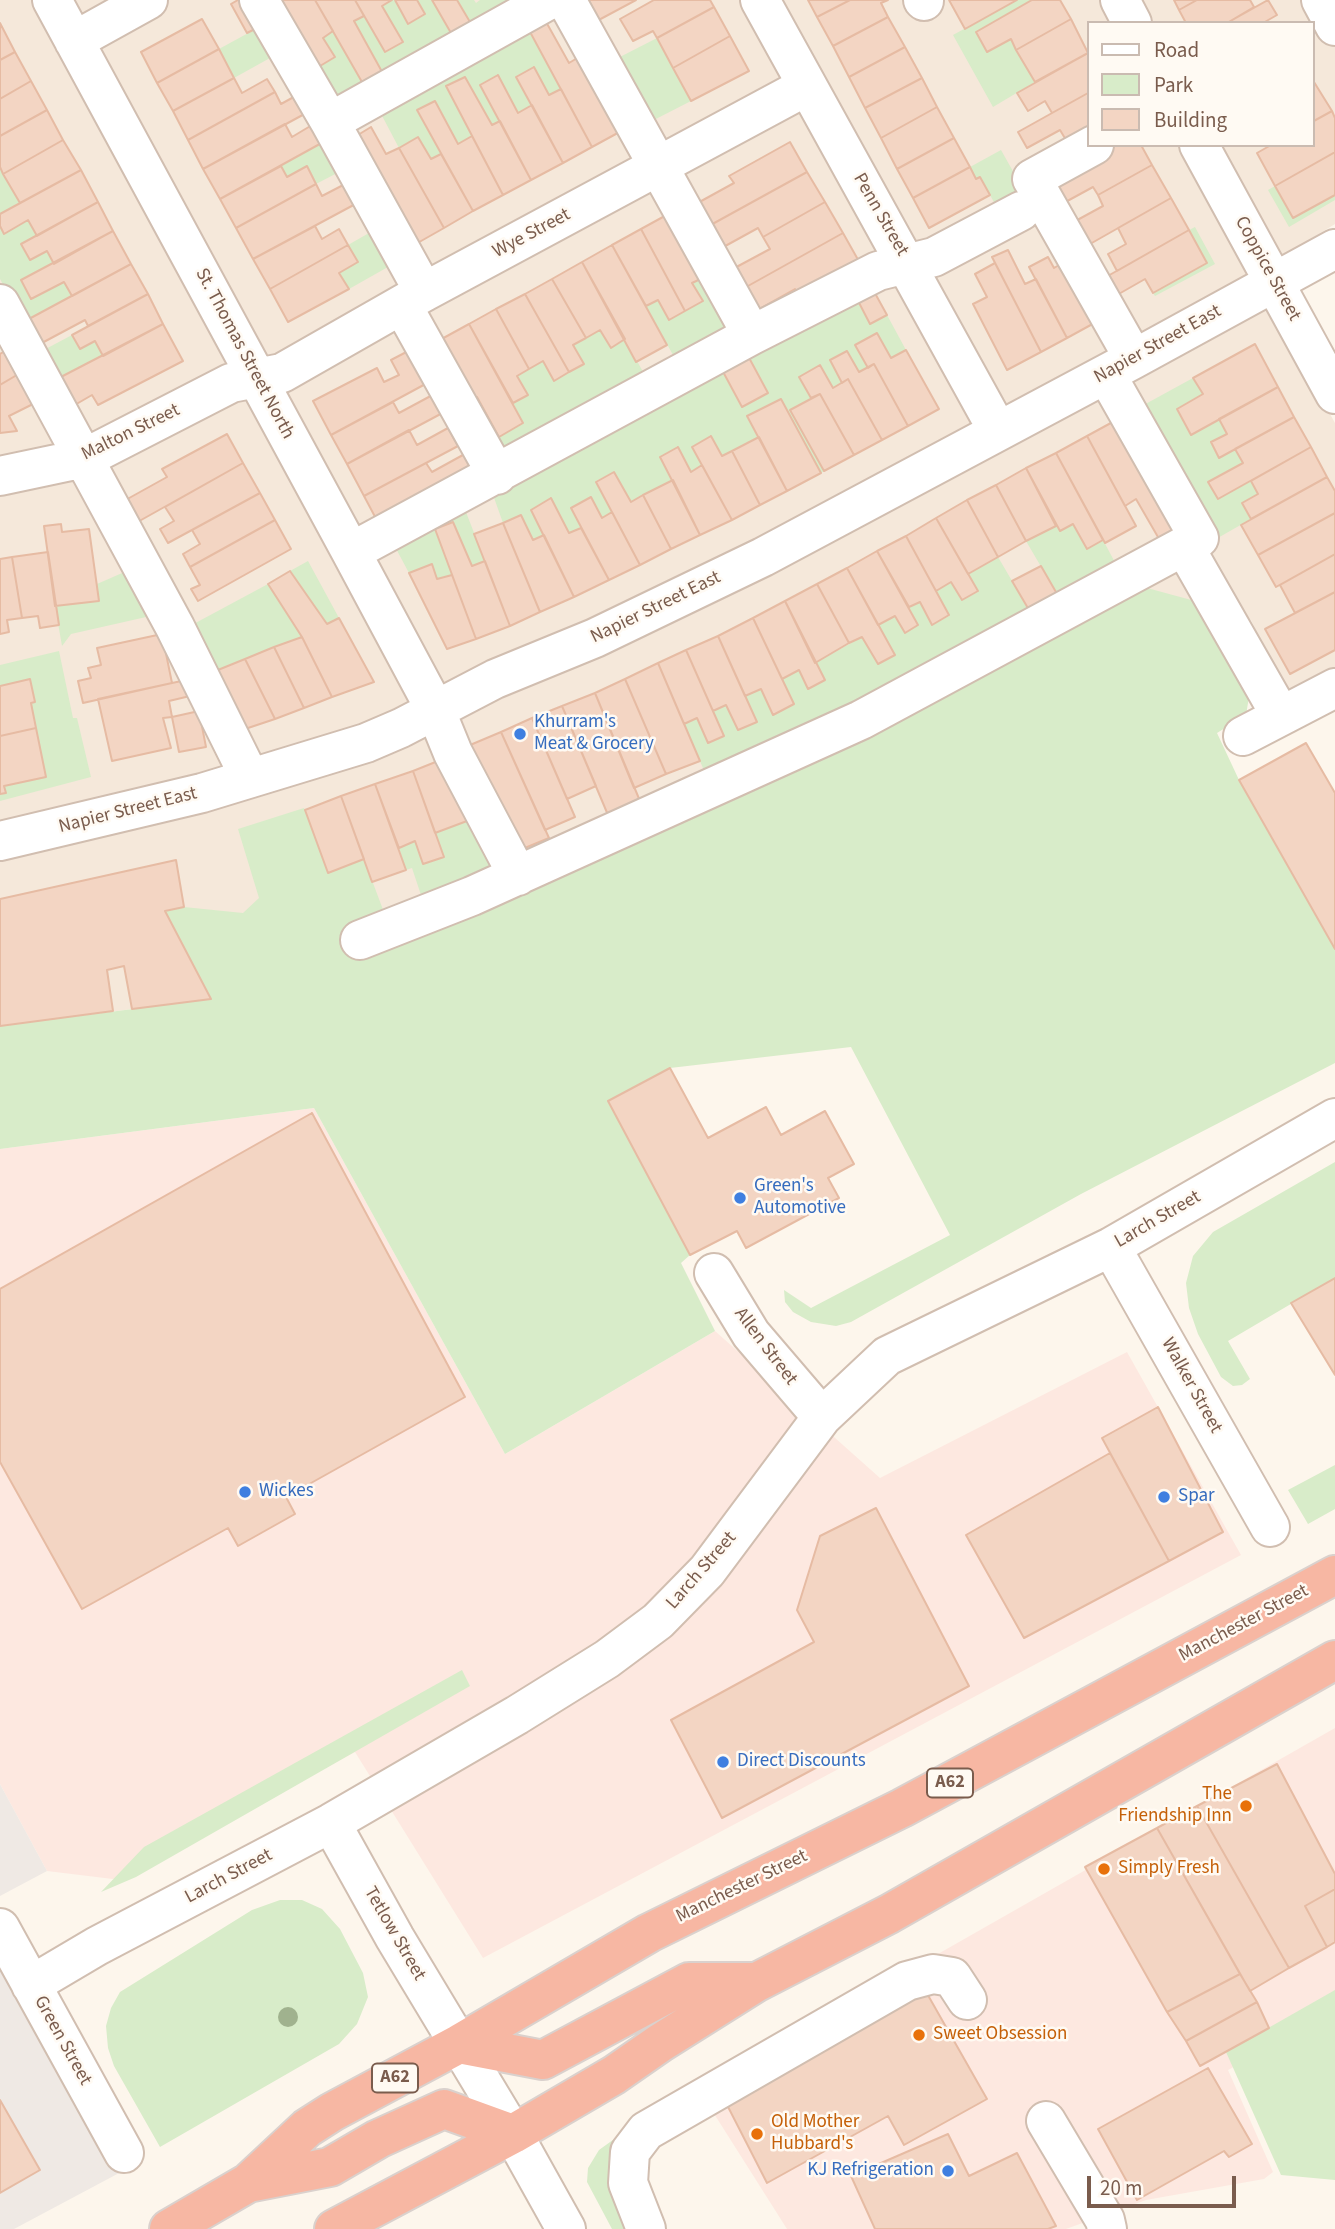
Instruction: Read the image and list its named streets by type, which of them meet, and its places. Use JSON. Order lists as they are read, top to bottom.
{
  "streets": {
    "highway": ["Manchester Street", "A62"],
    "street": [
      "Penn Street",
      "Wye Street",
      "Coppice Street",
      "Napier Street East",
      "St. Thomas Street North",
      "Malton Street",
      "Larch Street",
      "Allen Street",
      "Walker Street",
      "Tetlow Street",
      "Green Street"
    ]
  },
  "crossings": [
    ["Penn Street", "Wye Street"],
    ["Penn Street", "Napier Street East"],
    ["Wye Street", "St. Thomas Street North"],
    ["Wye Street", "Malton Street"],
    ["Coppice Street", "Napier Street East"],
    ["Napier Street East", "St. Thomas Street North"],
    ["St. Thomas Street North", "Malton Street"],
    ["Larch Street", "Allen Street"],
    ["Larch Street", "Walker Street"],
    ["Larch Street", "Tetlow Street"],
    ["Larch Street", "Green Street"],
    ["Manchester Street", "Tetlow Street"]
  ],
  "places": [
    "Khurram's Meat & Grocery",
    "Green's Automotive",
    "Wickes",
    "Spar",
    "Direct Discounts",
    "The Friendship Inn",
    "Simply Fresh",
    "Sweet Obsession",
    "Old Mother Hubbard's",
    "KJ Refrigeration"
  ],
  "legend": ["Road", "Park", "Building"],
  "scale_bar": "20 m"
}
